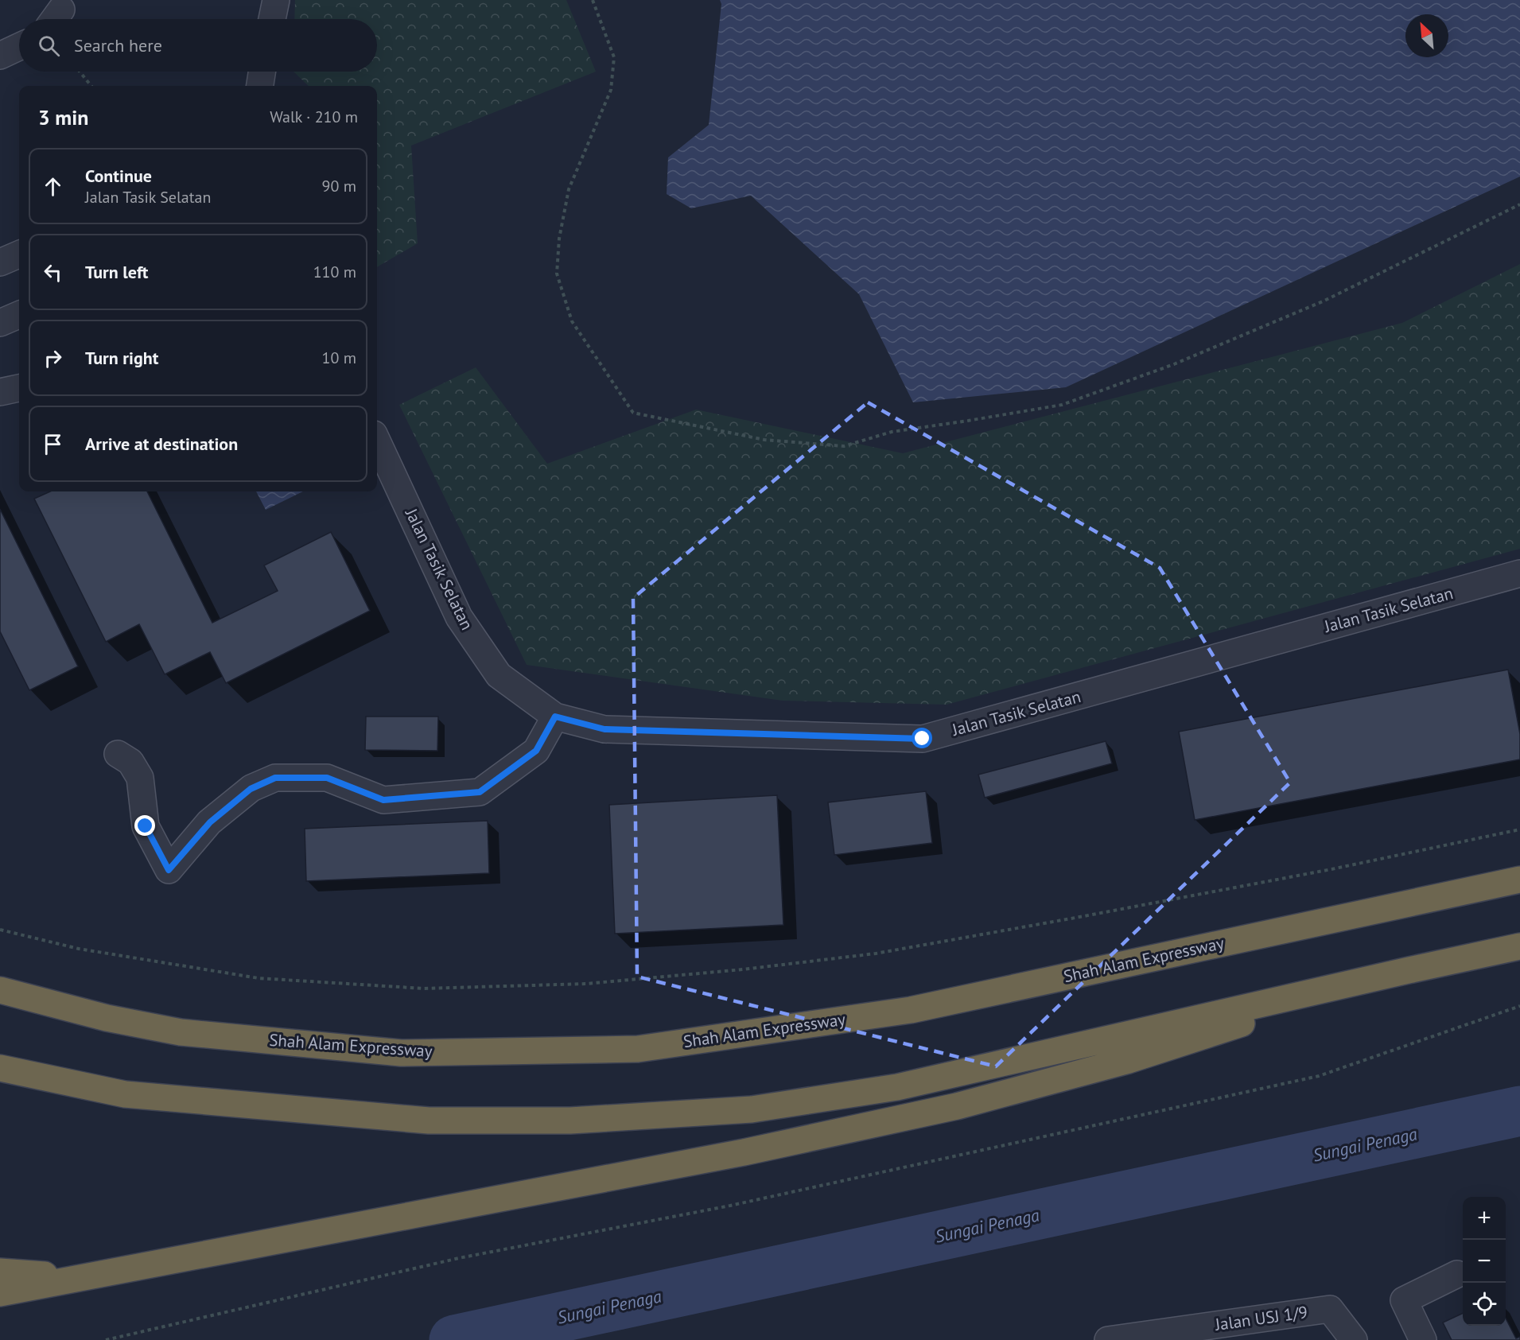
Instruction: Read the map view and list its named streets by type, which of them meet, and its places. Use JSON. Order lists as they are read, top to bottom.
{
  "streets": {
    "highway": ["Shah Alam Expressway"],
    "street": ["Jalan Tasik Selatan", "Jalan USJ 1/9"]
  },
  "water": ["Sungai Penaga"],
  "north": "top left",
  "page": {
    "search": "Search here",
    "heading": ["3 min", "Walk · 210 m"],
    "list": [
      ["Continue", "Jalan Tasik Selatan", "90 m"],
      ["Turn left", "110 m"],
      ["Turn right", "10 m"],
      "Arrive at destination"
    ],
    "map_buttons": ["+", "−"]
  }
}
